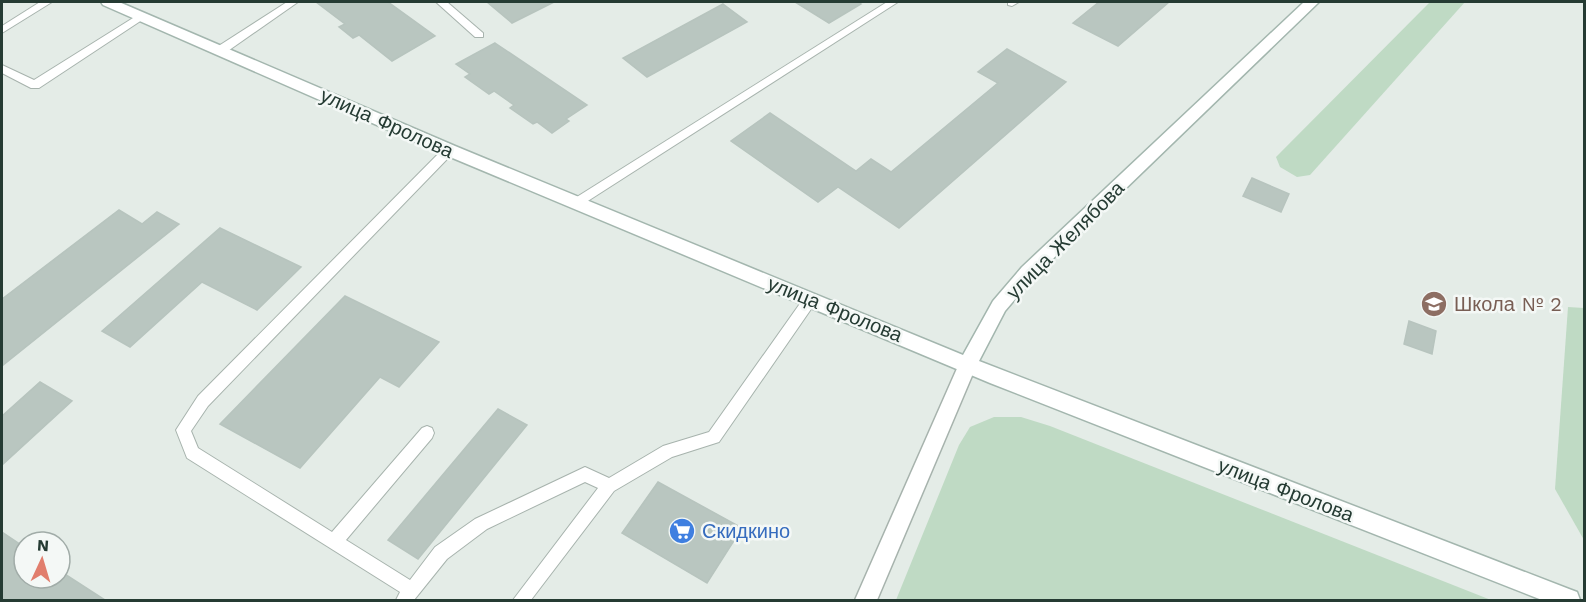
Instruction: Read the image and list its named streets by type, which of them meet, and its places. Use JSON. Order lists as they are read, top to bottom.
{
  "streets": {
    "street": ["улица Фролова", "улица Желябова"]
  },
  "crossings": [
    ["улица Фролова", "улица Желябова"]
  ],
  "places": {
    "school or university": ["Школа № 2"],
    "supermarket": ["Скидкино"]
  },
  "north": "top"
}
